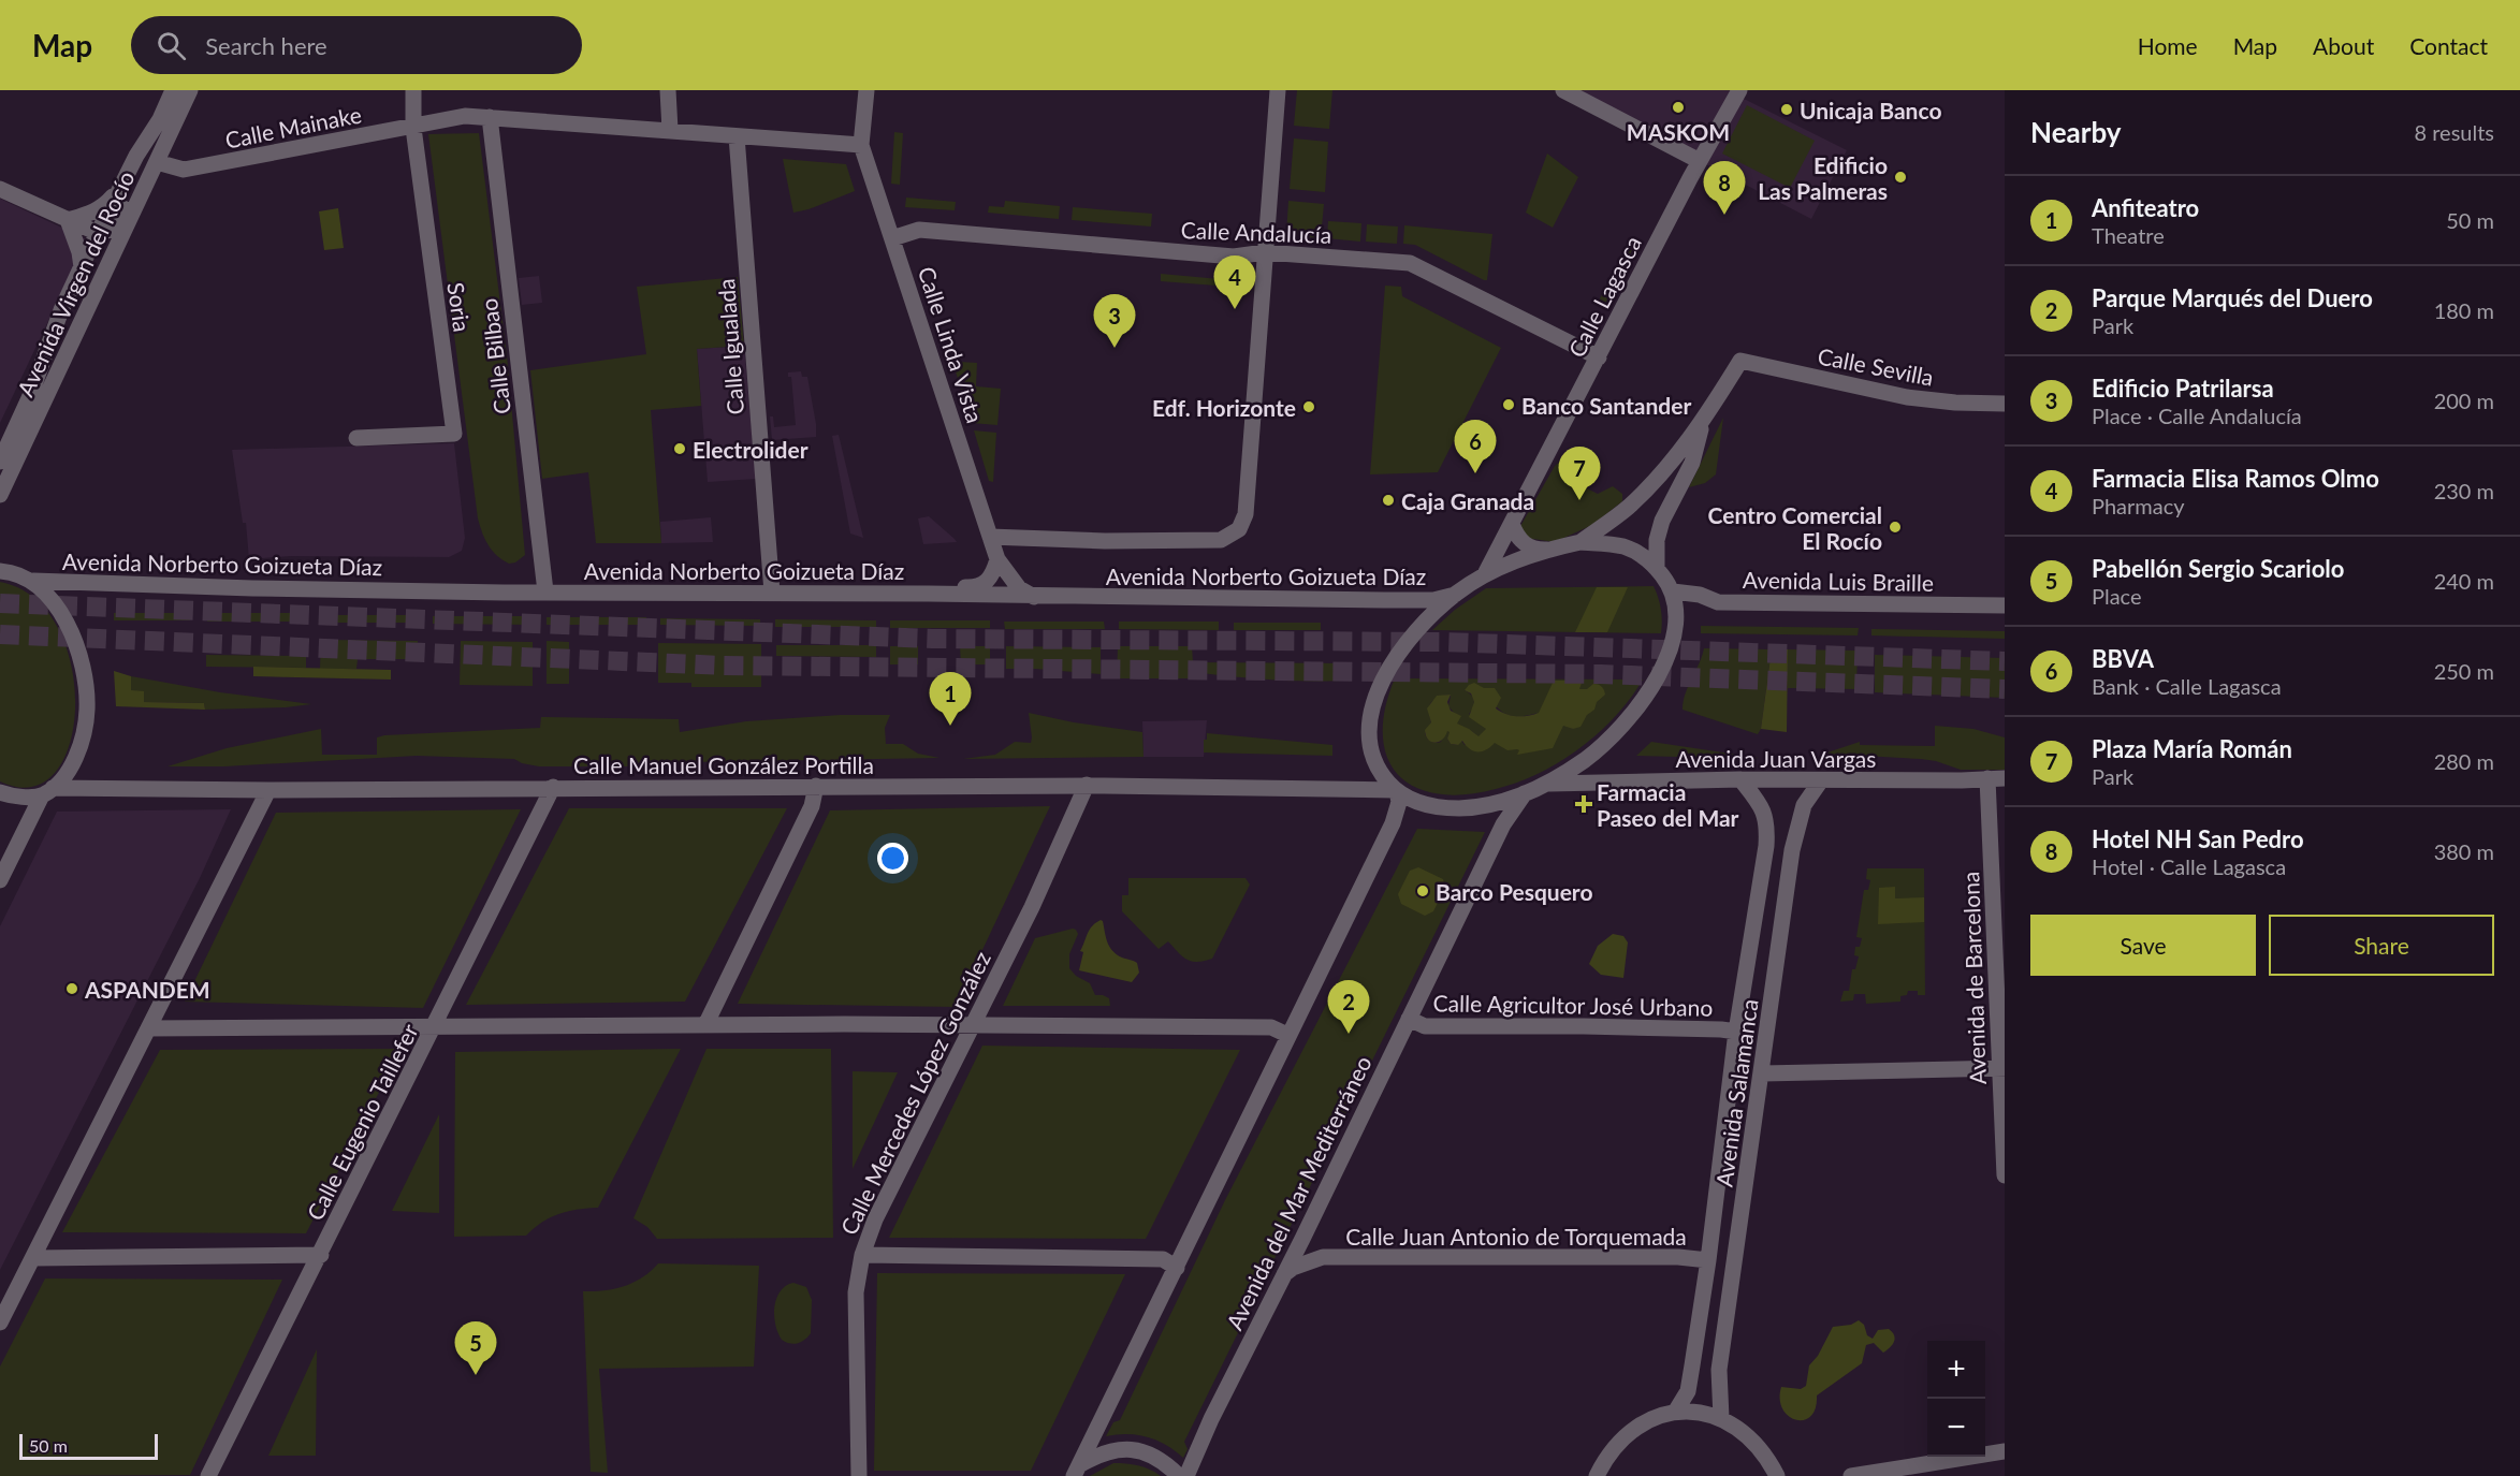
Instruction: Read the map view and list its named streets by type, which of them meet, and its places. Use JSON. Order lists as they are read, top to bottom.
{
  "streets": {
    "street": [
      "Calle Mainake",
      "Calle Andalucía",
      "Avenida Virgen del Rocío",
      "Calle Lagasca",
      "Soria",
      "Calle Linda Vista",
      "Calle Igualada",
      "Calle Bilbao",
      "Calle Sevilla",
      "Avenida Norberto Goizueta Díaz",
      "Avenida Luis Braille",
      "Avenida Juan Vargas",
      "Calle Manuel González Portilla",
      "Avenida de Barcelona",
      "Calle Agricultor José Urbano",
      "Calle Mercedes López González",
      "Avenida Salamanca",
      "Calle Eugenio Taillefer",
      "Avenida del Mar Mediterráneo",
      "Calle Juan Antonio de Torquemada"
    ]
  },
  "crossings": [
    ["Calle Mainake", "Avenida Virgen del Rocío"],
    ["Calle Mainake", "Soria"],
    ["Calle Mainake", "Calle Linda Vista"],
    ["Calle Mainake", "Calle Igualada"],
    ["Calle Mainake", "Calle Bilbao"],
    ["Calle Andalucía", "Calle Lagasca"],
    ["Calle Andalucía", "Calle Linda Vista"],
    ["Calle Linda Vista", "Avenida Norberto Goizueta Díaz"],
    ["Calle Igualada", "Avenida Norberto Goizueta Díaz"],
    ["Calle Bilbao", "Avenida Norberto Goizueta Díaz"],
    ["Avenida Juan Vargas", "Avenida de Barcelona"],
    ["Avenida Juan Vargas", "Avenida Salamanca"],
    ["Calle Manuel González Portilla", "Calle Mercedes López González"],
    ["Calle Manuel González Portilla", "Calle Eugenio Taillefer"],
    ["Calle Agricultor José Urbano", "Avenida Salamanca"],
    ["Calle Agricultor José Urbano", "Avenida del Mar Mediterráneo"],
    ["Avenida Salamanca", "Calle Juan Antonio de Torquemada"],
    ["Avenida del Mar Mediterráneo", "Calle Juan Antonio de Torquemada"]
  ],
  "places": {
    "other": [
      "MASKOM",
      "Unicaja Banco",
      "Edificio Las Palmeras",
      "Banco Santander",
      "Edf. Horizonte",
      "Electrolider",
      "Caja Granada",
      "Centro Comercial El Rocío",
      "Barco Pesquero",
      "ASPANDEM"
    ],
    "health": ["Farmacia Paseo del Mar"]
  },
  "scale_bar": "50 m",
  "page": {
    "header": "Map",
    "search": "Search here",
    "nav": [
      "Home",
      "Map",
      "About",
      "Contact"
    ],
    "heading": ["Nearby", "8 results"],
    "pins": [
      "8",
      "4",
      "3",
      "6",
      "7",
      "1",
      "2",
      "5"
    ],
    "list": [
      {
        "mark": "1",
        "name": "Anfiteatro",
        "note": "Theatre",
        "value": "50 m"
      },
      {
        "mark": "2",
        "name": "Parque Marqués del Duero",
        "note": "Park",
        "value": "180 m"
      },
      {
        "mark": "3",
        "name": "Edificio Patrilarsa",
        "note": "Place · Calle Andalucía",
        "value": "200 m"
      },
      {
        "mark": "4",
        "name": "Farmacia Elisa Ramos Olmo",
        "note": "Pharmacy",
        "value": "230 m"
      },
      {
        "mark": "5",
        "name": "Pabellón Sergio Scariolo",
        "note": "Place",
        "value": "240 m"
      },
      {
        "mark": "6",
        "name": "BBVA",
        "note": "Bank · Calle Lagasca",
        "value": "250 m"
      },
      {
        "mark": "7",
        "name": "Plaza María Román",
        "note": "Park",
        "value": "280 m"
      },
      {
        "mark": "8",
        "name": "Hotel NH San Pedro",
        "note": "Hotel · Calle Lagasca",
        "value": "380 m"
      }
    ],
    "buttons": ["Save", "Share"],
    "map_buttons": ["+", "−"],
    "scale": "50 m"
  }
}
